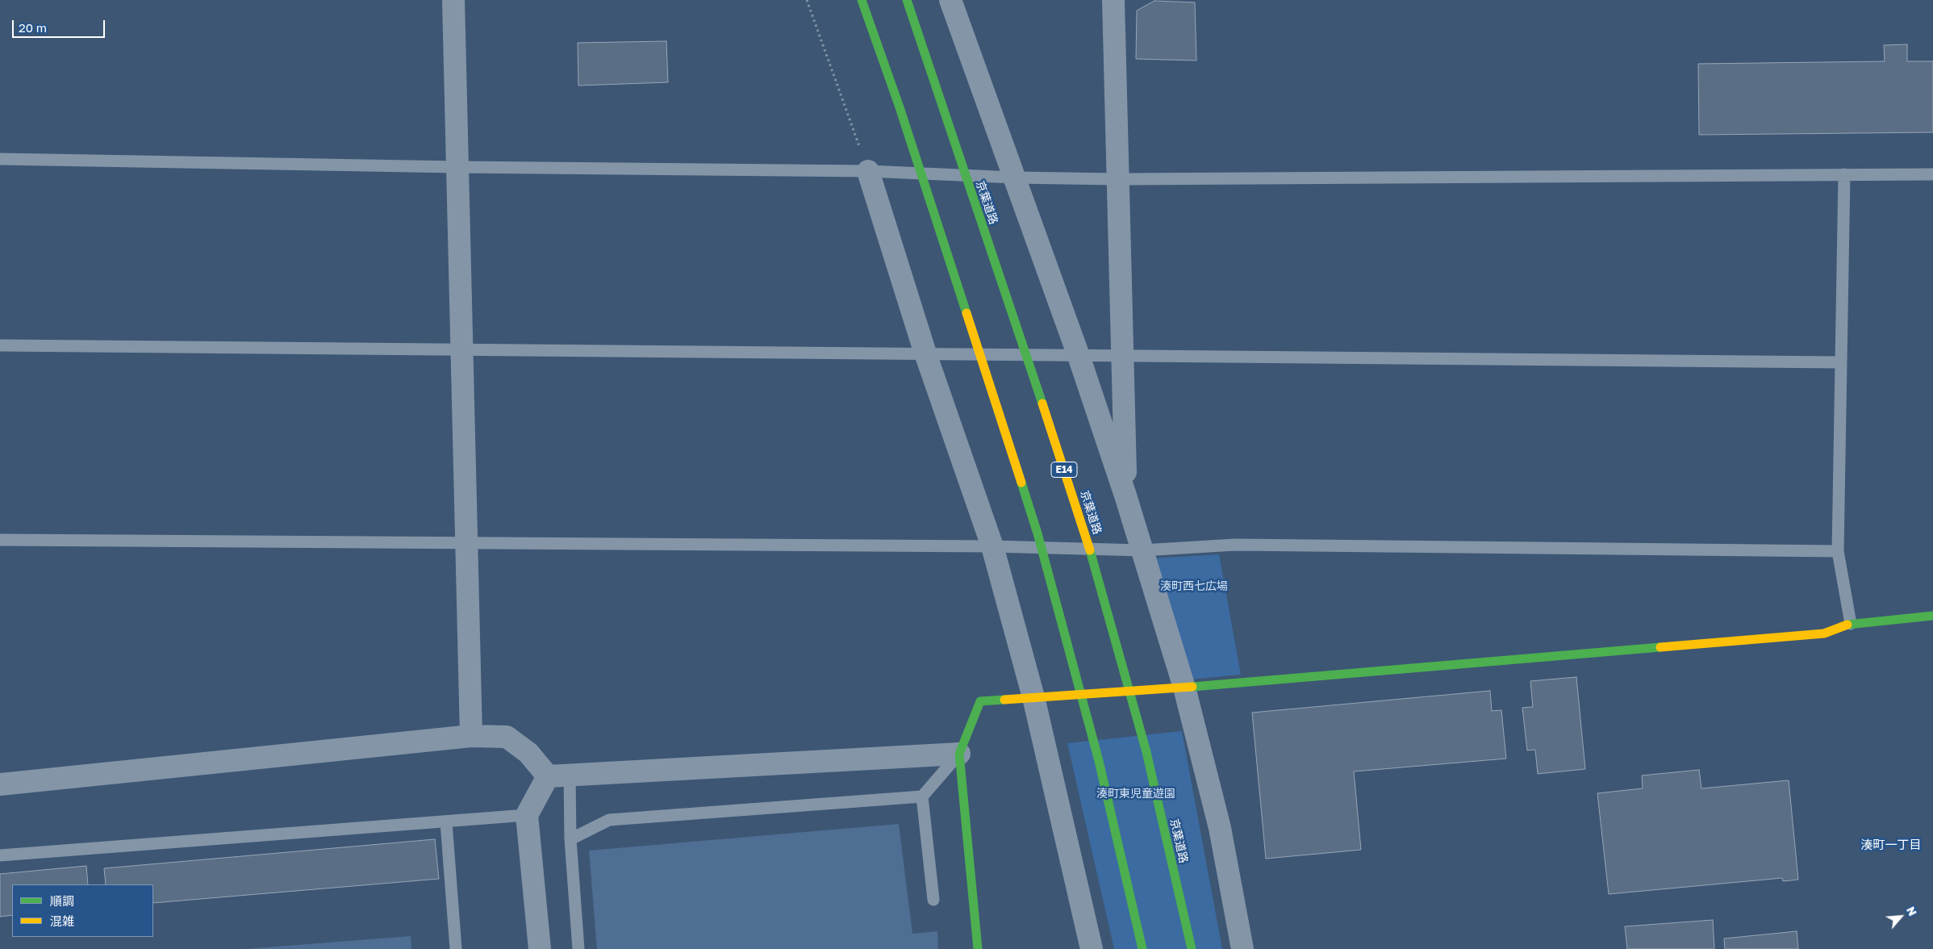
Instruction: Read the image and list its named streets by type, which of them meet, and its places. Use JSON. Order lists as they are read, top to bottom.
{
  "streets": {
    "main road": ["京葉道路", "E14"]
  },
  "districts": ["湊町一丁目"],
  "parks": ["湊町西七広場", "湊町東児童遊園"],
  "legend": ["順調", "混雑"],
  "scale_bar": "20 m",
  "north": "top right"
}
